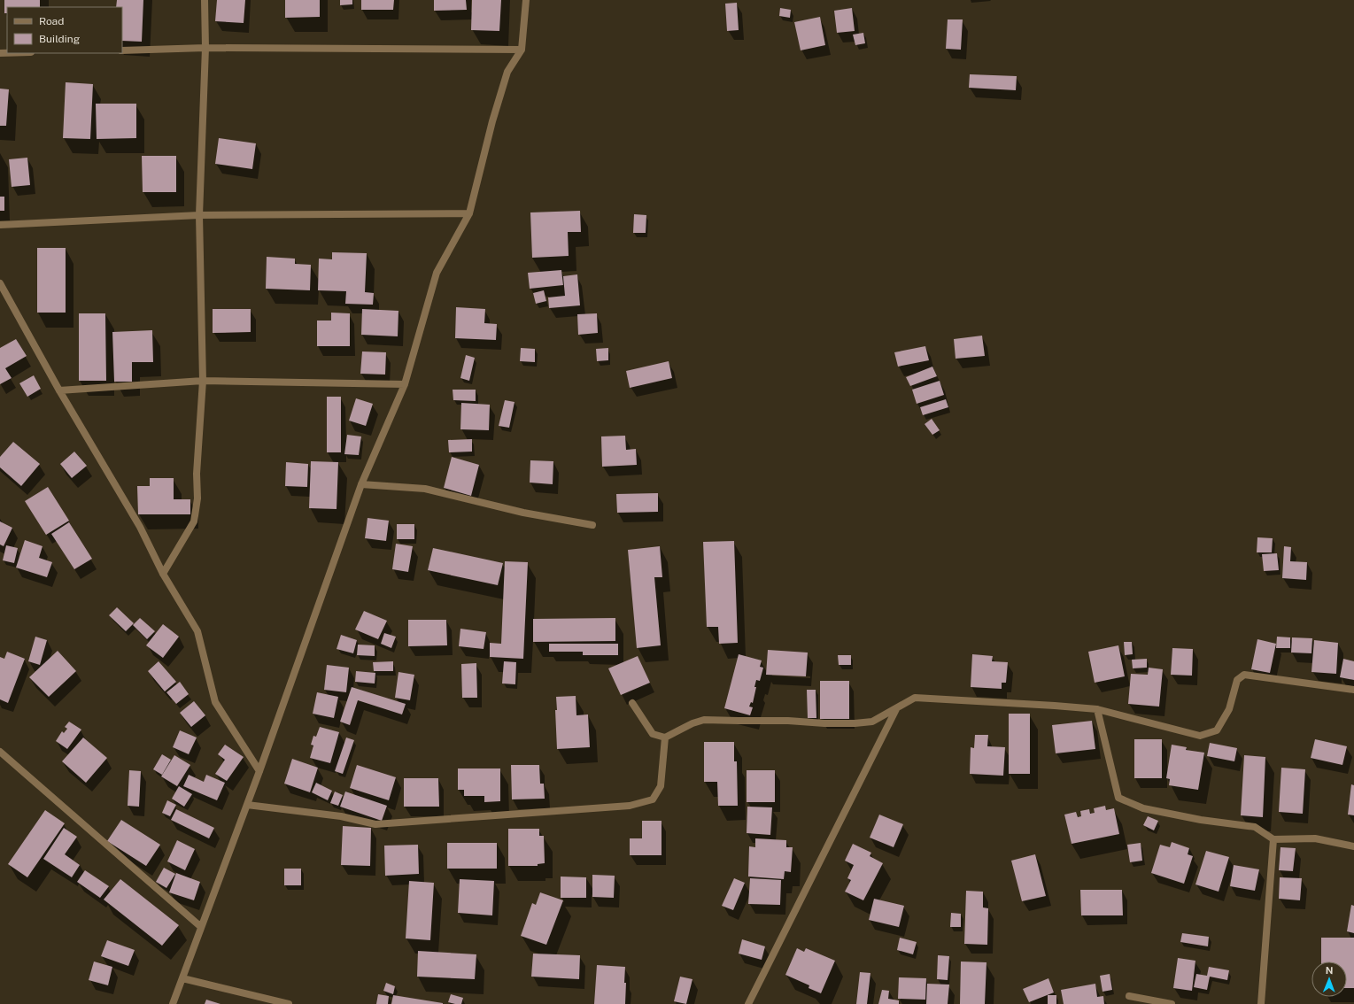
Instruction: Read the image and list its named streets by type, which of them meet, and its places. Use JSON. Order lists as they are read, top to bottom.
{
  "legend": ["Road", "Building"],
  "north": "top"
}
